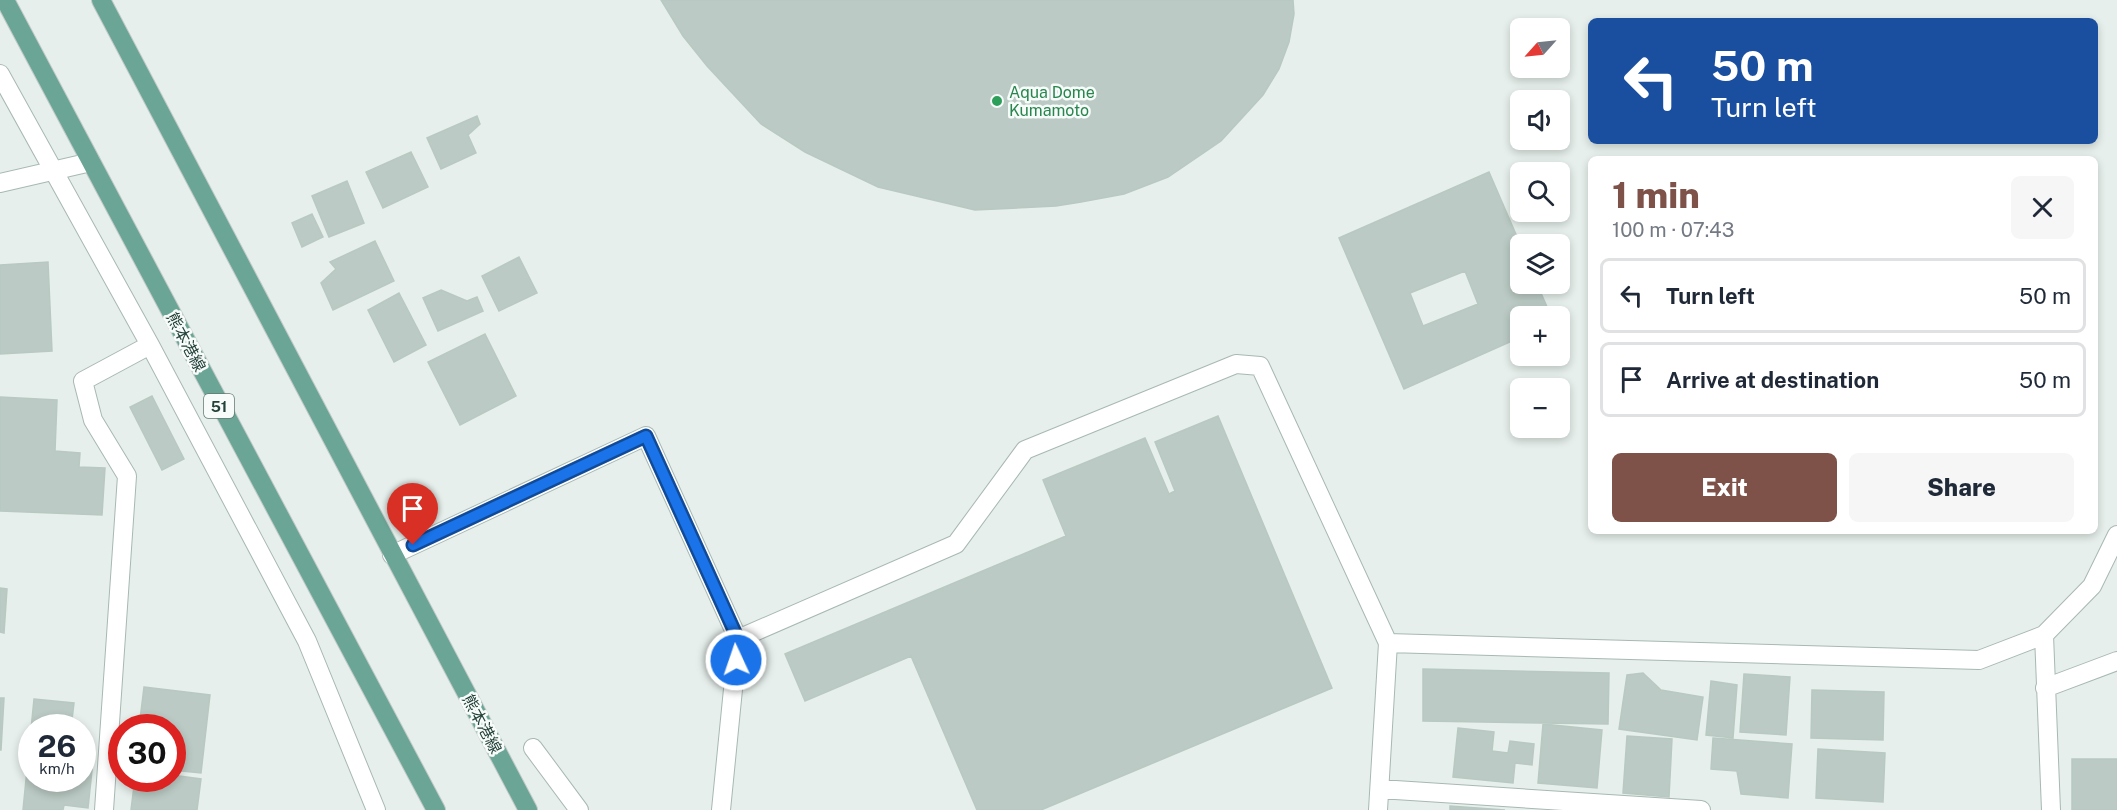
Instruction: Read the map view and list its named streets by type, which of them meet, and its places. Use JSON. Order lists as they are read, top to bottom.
{
  "streets": {
    "main road": ["熊本港線", "51"]
  },
  "places": ["Aqua Dome Kumamoto"],
  "north": "bottom left",
  "page": {
    "map_buttons": ["+", "−"],
    "turn": ["50 m", "Turn left"],
    "heading": ["1 min", "100 m · 07:43"],
    "list": [
      {
        "name": "Turn left",
        "value": "50 m"
      },
      {
        "name": "Arrive at destination",
        "value": "50 m"
      }
    ],
    "buttons": ["Exit", "Share"],
    "speed": "26 km/h",
    "limit": "30"
  }
}
